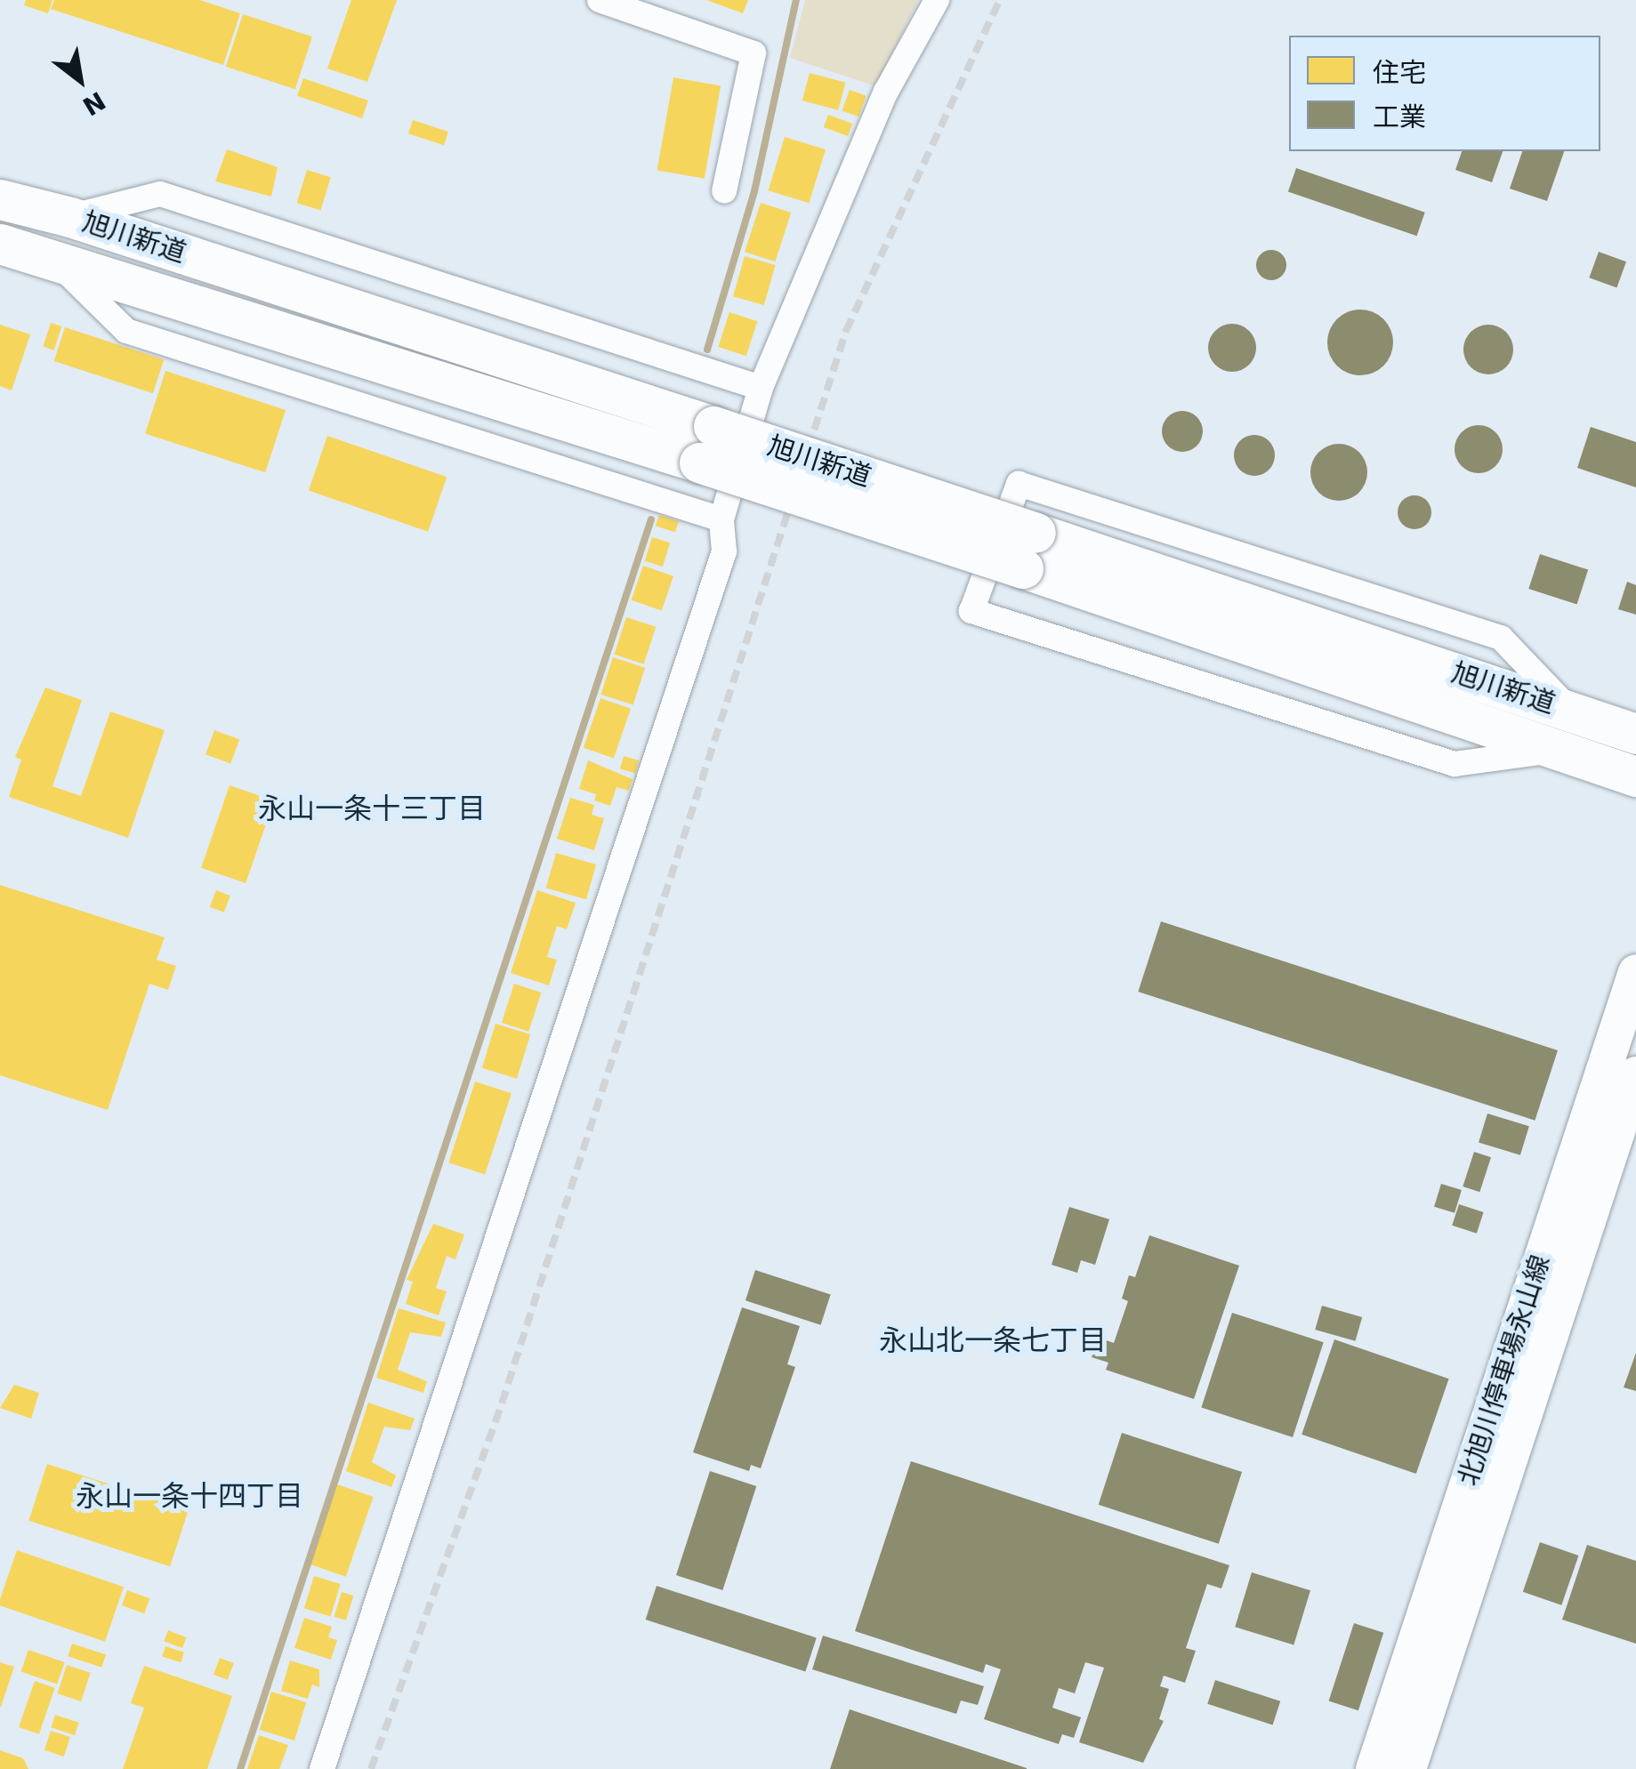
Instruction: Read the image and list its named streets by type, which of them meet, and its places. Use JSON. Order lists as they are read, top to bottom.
{
  "streets": {
    "highway": ["旭川新道"],
    "main road": ["北旭川停車場永山線"]
  },
  "districts": ["永山一条十三丁目", "永山北一条七丁目", "永山一条十四丁目"],
  "legend": ["住宅", "工業"],
  "north": "bottom right"
}
